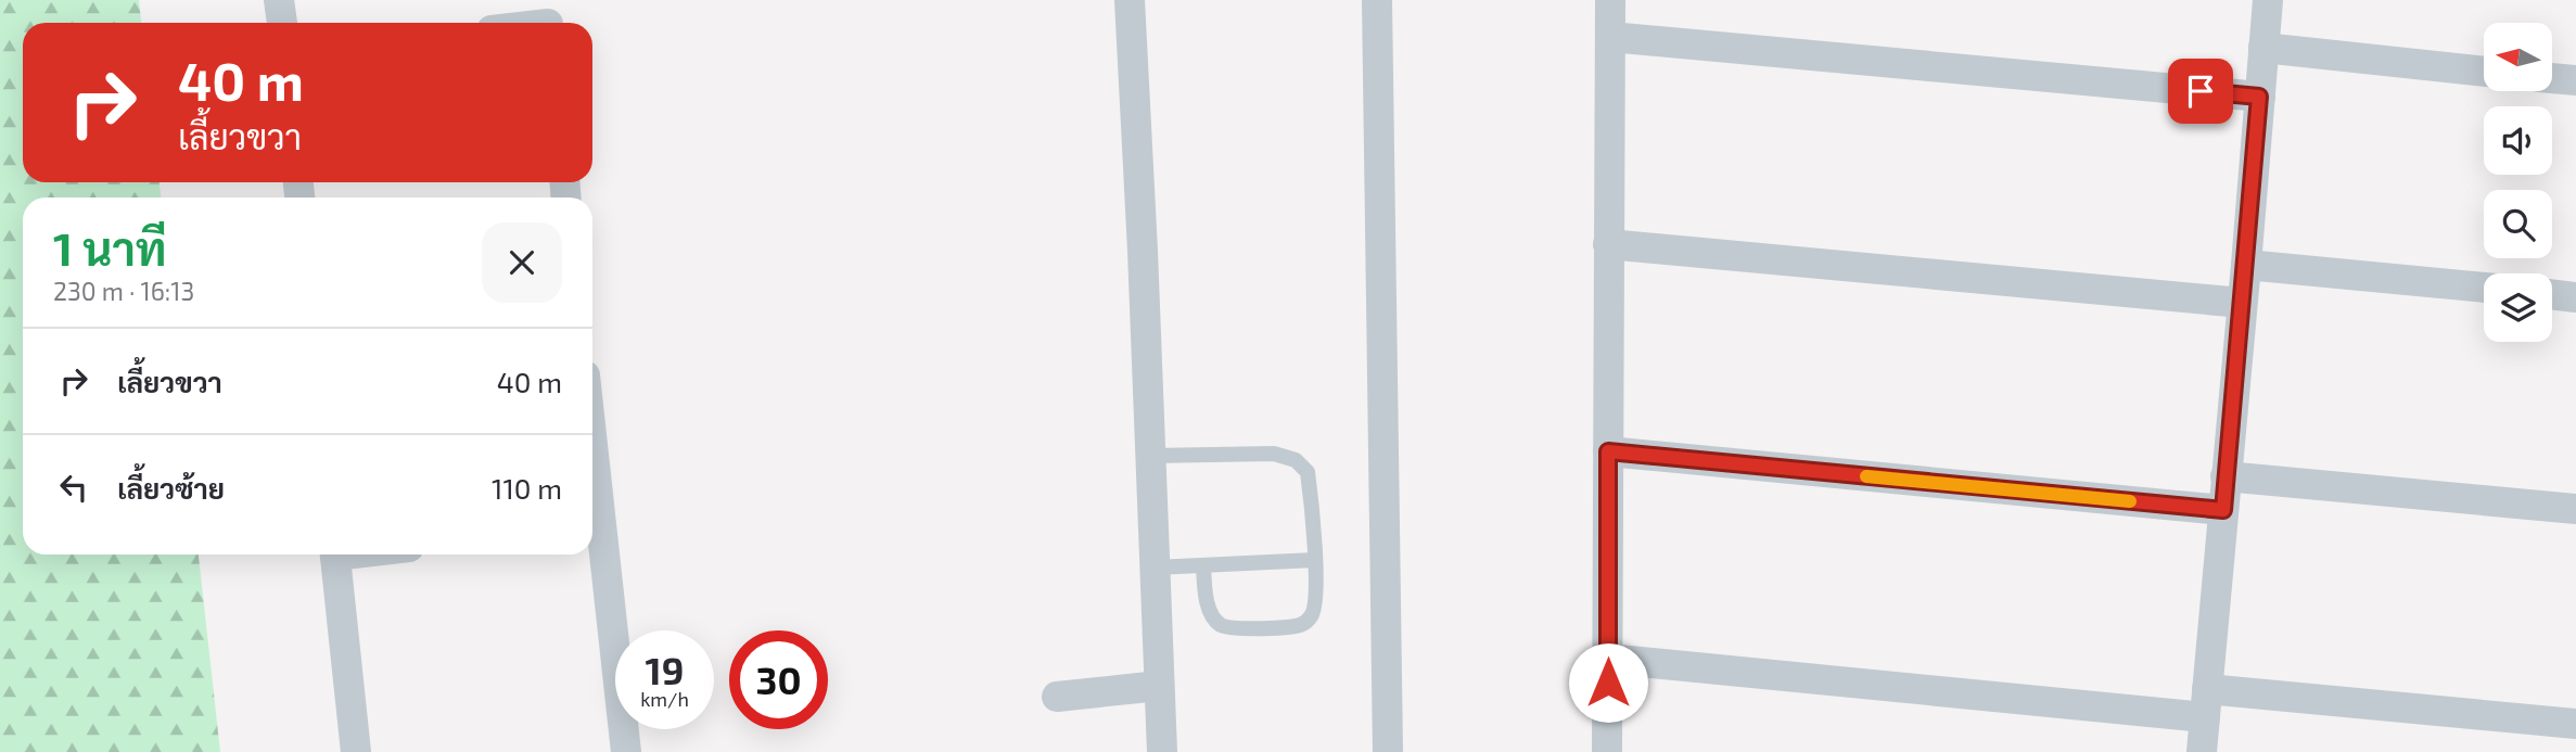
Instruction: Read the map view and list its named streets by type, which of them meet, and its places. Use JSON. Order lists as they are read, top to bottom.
{
  "north": "left",
  "page": {
    "turn": ["40 m", "เลี้ยวขวา"],
    "heading": ["1 นาที", "230 m · 16:13"],
    "list": [
      {
        "name": "เลี้ยวขวา",
        "value": "40 m"
      },
      {
        "name": "เลี้ยวซ้าย",
        "value": "110 m"
      }
    ],
    "speed": "19 km/h",
    "limit": "30"
  }
}
